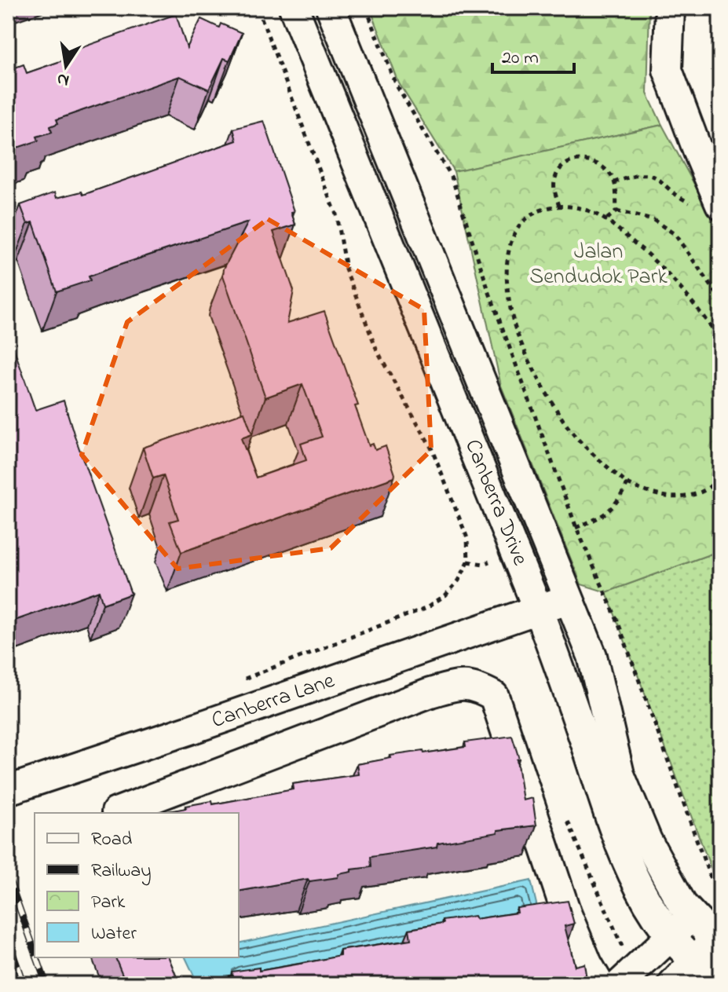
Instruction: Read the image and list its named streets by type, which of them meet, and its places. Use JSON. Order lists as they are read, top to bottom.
{
  "streets": {
    "street": ["Canberra Drive", "Canberra Lane"]
  },
  "crossings": [
    ["Canberra Drive", "Canberra Lane"]
  ],
  "parks": ["Jalan Sendudok Park"],
  "legend": [
    "Road",
    "Railway",
    "Park",
    "Water"
  ],
  "scale_bar": "20 m",
  "north": "bottom"
}
